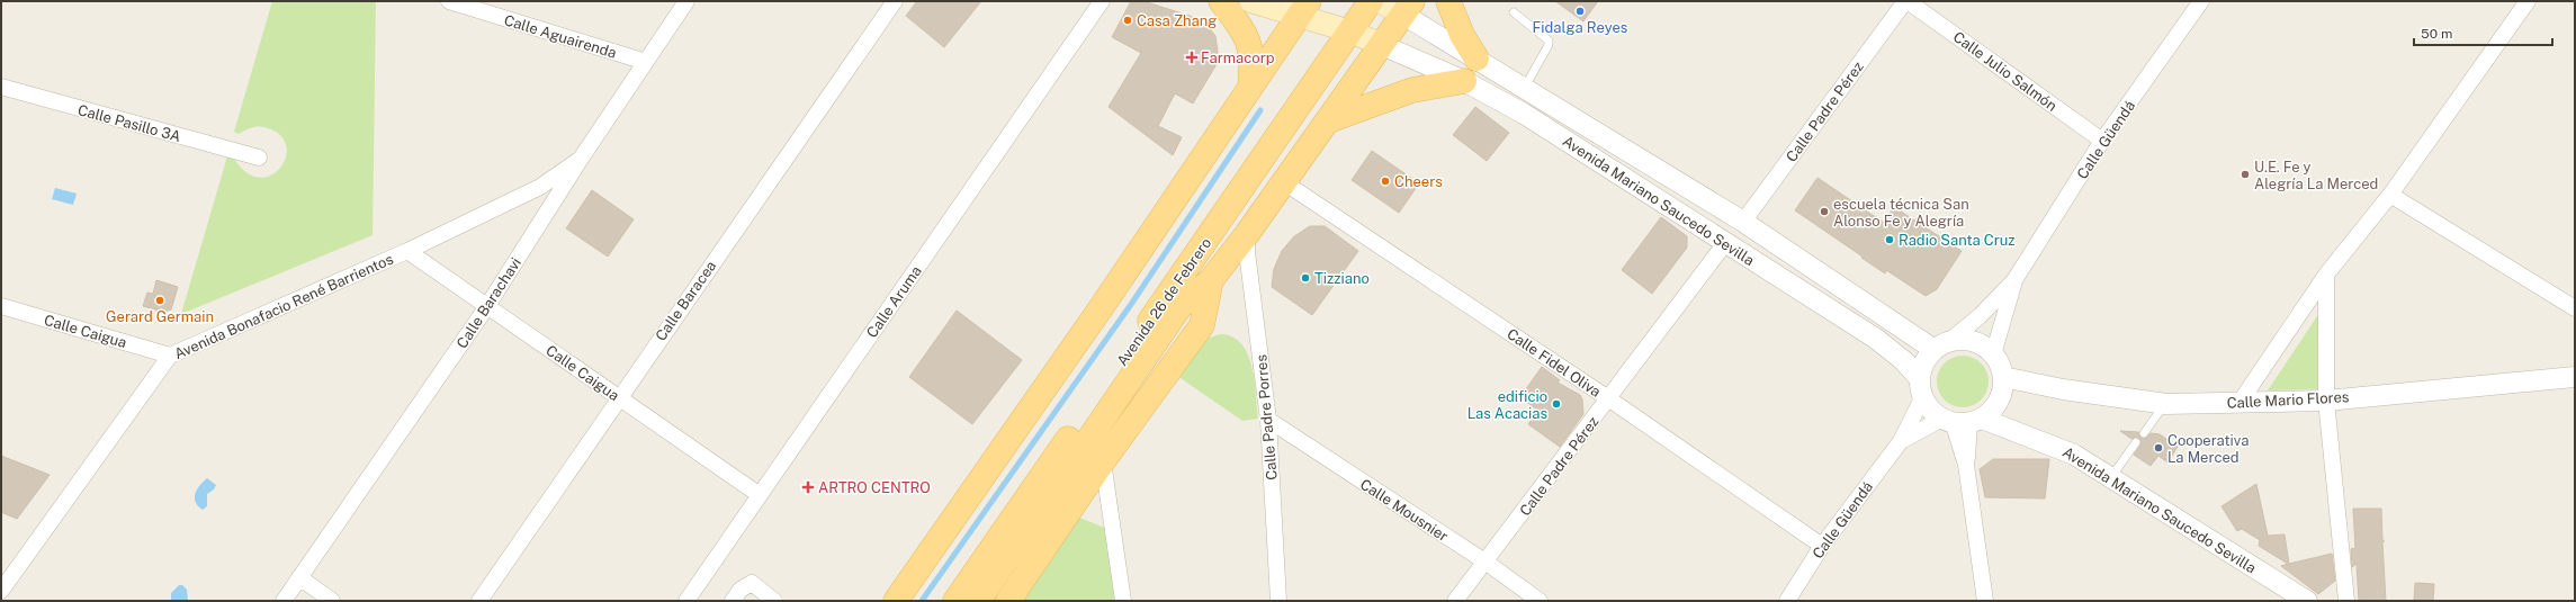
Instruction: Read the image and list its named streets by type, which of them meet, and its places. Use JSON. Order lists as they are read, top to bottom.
{
  "streets": {
    "main road": ["Avenida 26 de Febrero"],
    "street": [
      "Calle Aguairenda",
      "Calle Julio Salmón",
      "Calle Padre Pérez",
      "Calle Pasillo 3A",
      "Calle Güendá",
      "Avenida Mariano Saucedo Sevilla",
      "Calle Baracea",
      "Calle Aruma",
      "Calle Barachavi",
      "Avenida Bonafacio René Barrientos",
      "Calle Caigua",
      "Calle Fidel Oliva",
      "Calle Mario Flores",
      "Calle Padre Porres",
      "Calle Mousnier"
    ]
  },
  "crossings": [
    ["Calle Aguairenda", "Calle Barachavi"],
    ["Calle Julio Salmón", "Calle Padre Pérez"],
    ["Calle Julio Salmón", "Calle Güendá"],
    ["Calle Padre Pérez", "Avenida Mariano Saucedo Sevilla"],
    ["Calle Padre Pérez", "Calle Fidel Oliva"],
    ["Calle Padre Pérez", "Calle Mousnier"],
    ["Calle Güendá", "Avenida Mariano Saucedo Sevilla"],
    ["Calle Güendá", "Calle Fidel Oliva"],
    ["Calle Güendá", "Calle Mario Flores"],
    ["Avenida Mariano Saucedo Sevilla", "Avenida 26 de Febrero"],
    ["Avenida Mariano Saucedo Sevilla", "Calle Mario Flores"],
    ["Calle Baracea", "Calle Caigua"],
    ["Calle Aruma", "Calle Caigua"],
    ["Avenida 26 de Febrero", "Calle Fidel Oliva"],
    ["Avenida 26 de Febrero", "Calle Padre Porres"],
    ["Calle Barachavi", "Avenida Bonafacio René Barrientos"],
    ["Calle Barachavi", "Calle Caigua"],
    ["Avenida Bonafacio René Barrientos", "Calle Caigua"],
    ["Calle Padre Porres", "Calle Mousnier"]
  ],
  "places": {
    "other": [
      "Fidalga Reyes",
      "Casa Zhang",
      "U.E. Fe y Alegría La Merced",
      "Cheers",
      "escuela técnica San Alonso Fe y Alegría",
      "Radio Santa Cruz",
      "Tizziano",
      "Gerard Germain",
      "edificio Las Acacias",
      "Cooperativa La Merced"
    ],
    "health": ["Farmacorp", "ARTRO CENTRO"]
  },
  "scale_bar": "50 m"
}
